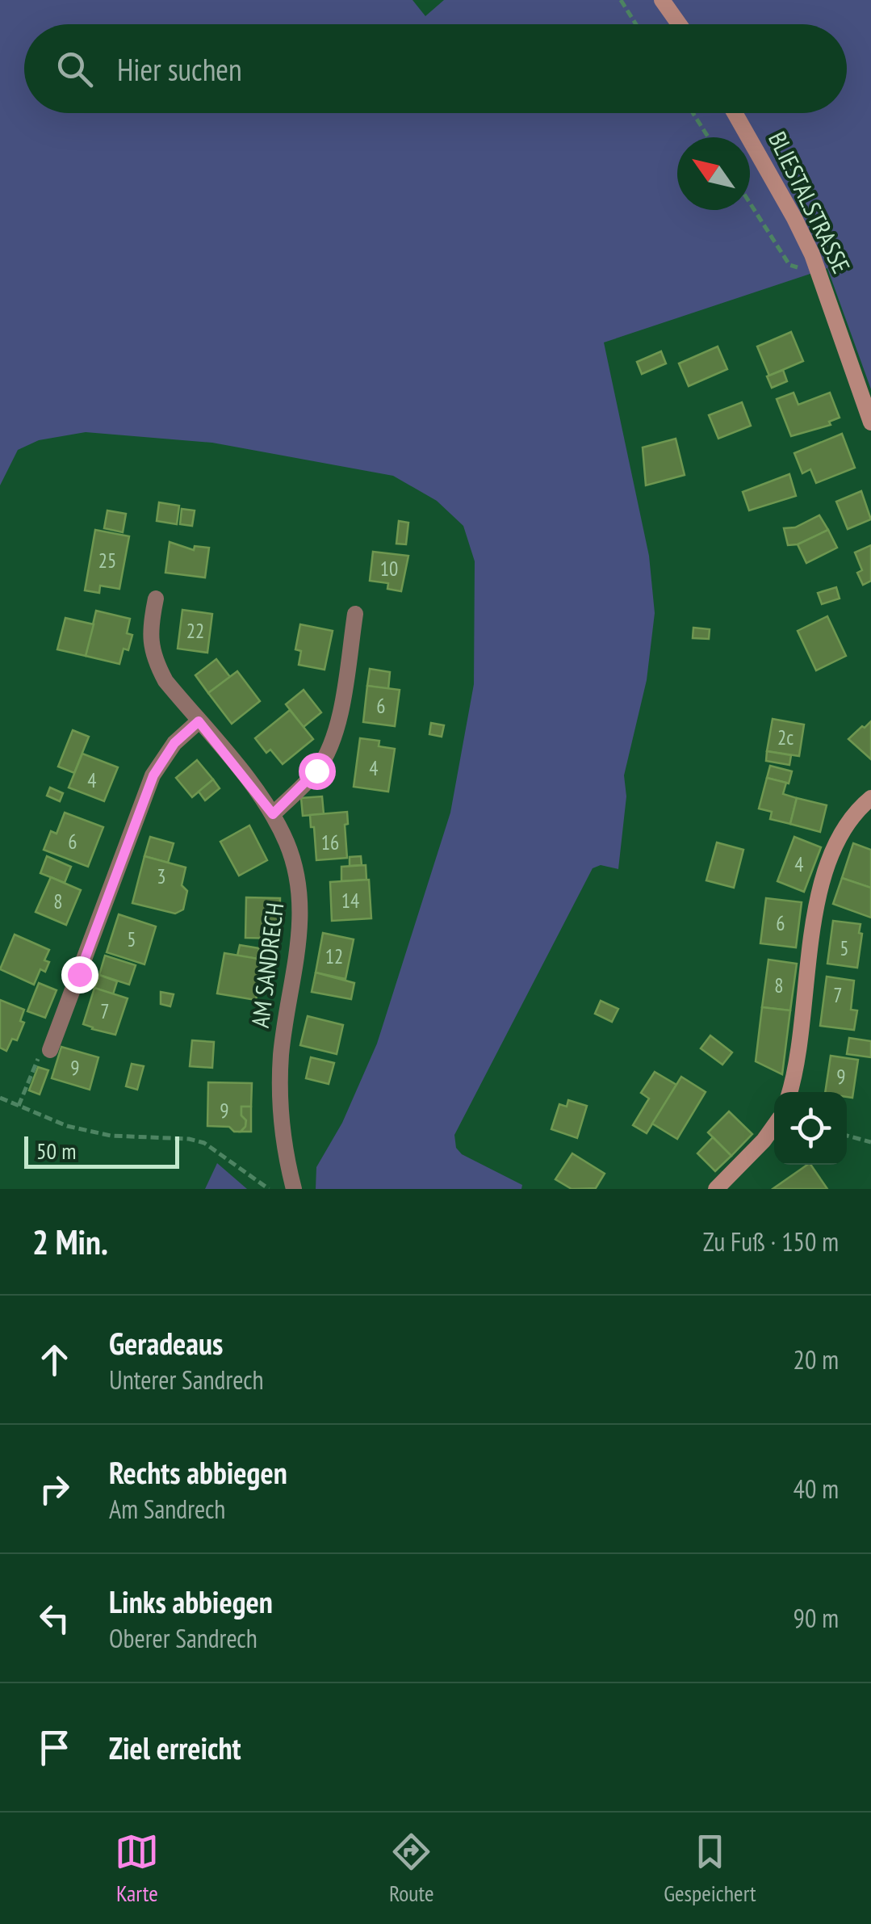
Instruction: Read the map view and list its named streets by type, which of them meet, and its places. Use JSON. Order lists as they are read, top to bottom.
{
  "streets": {
    "street": ["BLIESTALSTRASSE", "AM SANDRECH"]
  },
  "house_numbers": [
    "25",
    "10",
    "22",
    "6",
    "2c",
    "4",
    "4",
    "6",
    "16",
    "4",
    "3",
    "14",
    "8",
    "6",
    "5",
    "5",
    "12",
    "8",
    "7",
    "7",
    "9",
    "9",
    "9"
  ],
  "scale_bar": "50 m",
  "north": "top left",
  "page": {
    "search": "Hier suchen",
    "scale": "50 m",
    "heading": ["2 Min.", "Zu Fuß · 150 m"],
    "list": [
      ["Geradeaus", "Unterer Sandrech", "20 m"],
      ["Rechts abbiegen", "Am Sandrech", "40 m"],
      ["Links abbiegen", "Oberer Sandrech", "90 m"],
      "Ziel erreicht"
    ],
    "nav": ["Karte", "Route", "Gespeichert"]
  }
}
